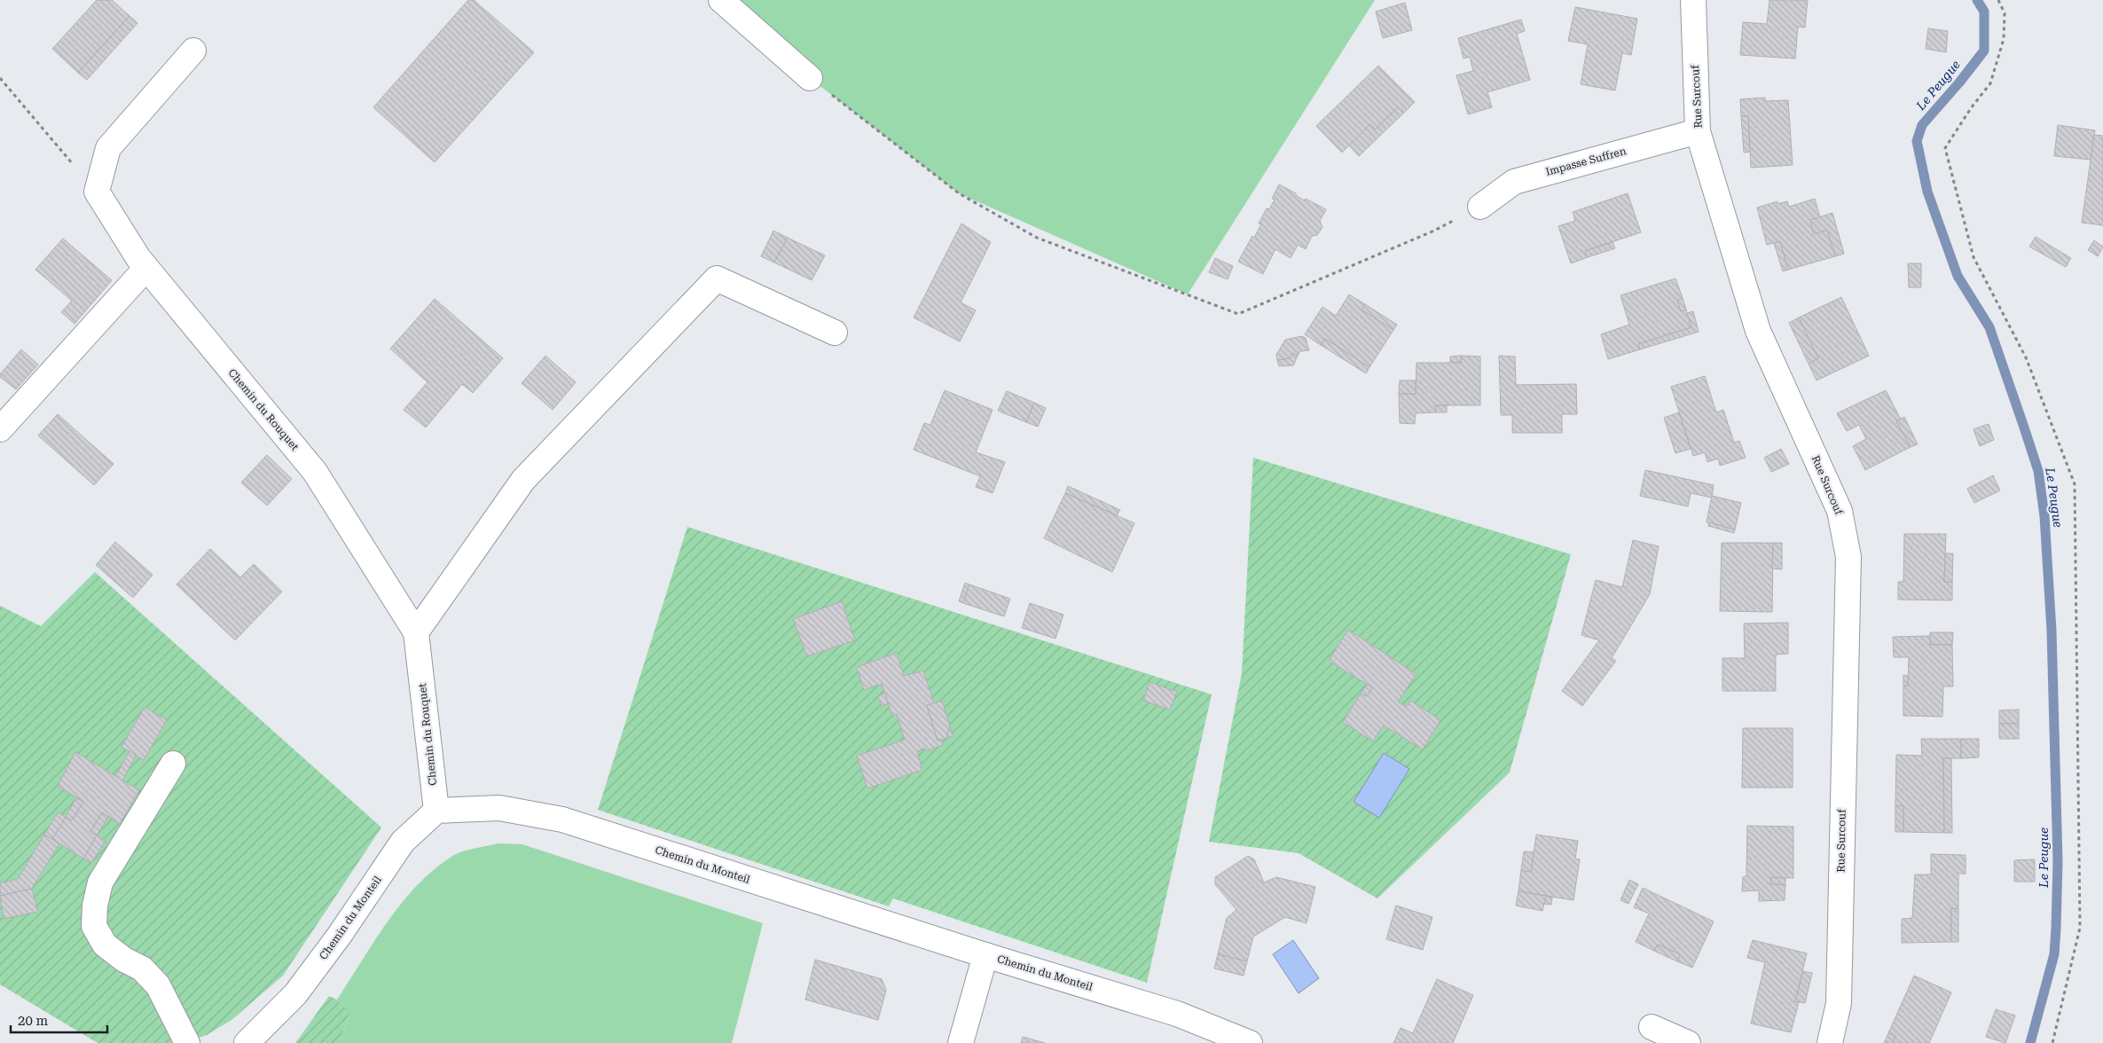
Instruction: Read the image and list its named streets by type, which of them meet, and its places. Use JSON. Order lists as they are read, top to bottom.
{
  "streets": {
    "street": [
      "Rue Surcouf",
      "Impasse Suffren",
      "Chemin du Rouquet",
      "Chemin du Monteil"
    ]
  },
  "crossings": [
    ["Rue Surcouf", "Impasse Suffren"],
    ["Chemin du Rouquet", "Chemin du Monteil"]
  ],
  "water": ["Le Peugue"],
  "scale_bar": "20 m"
}
